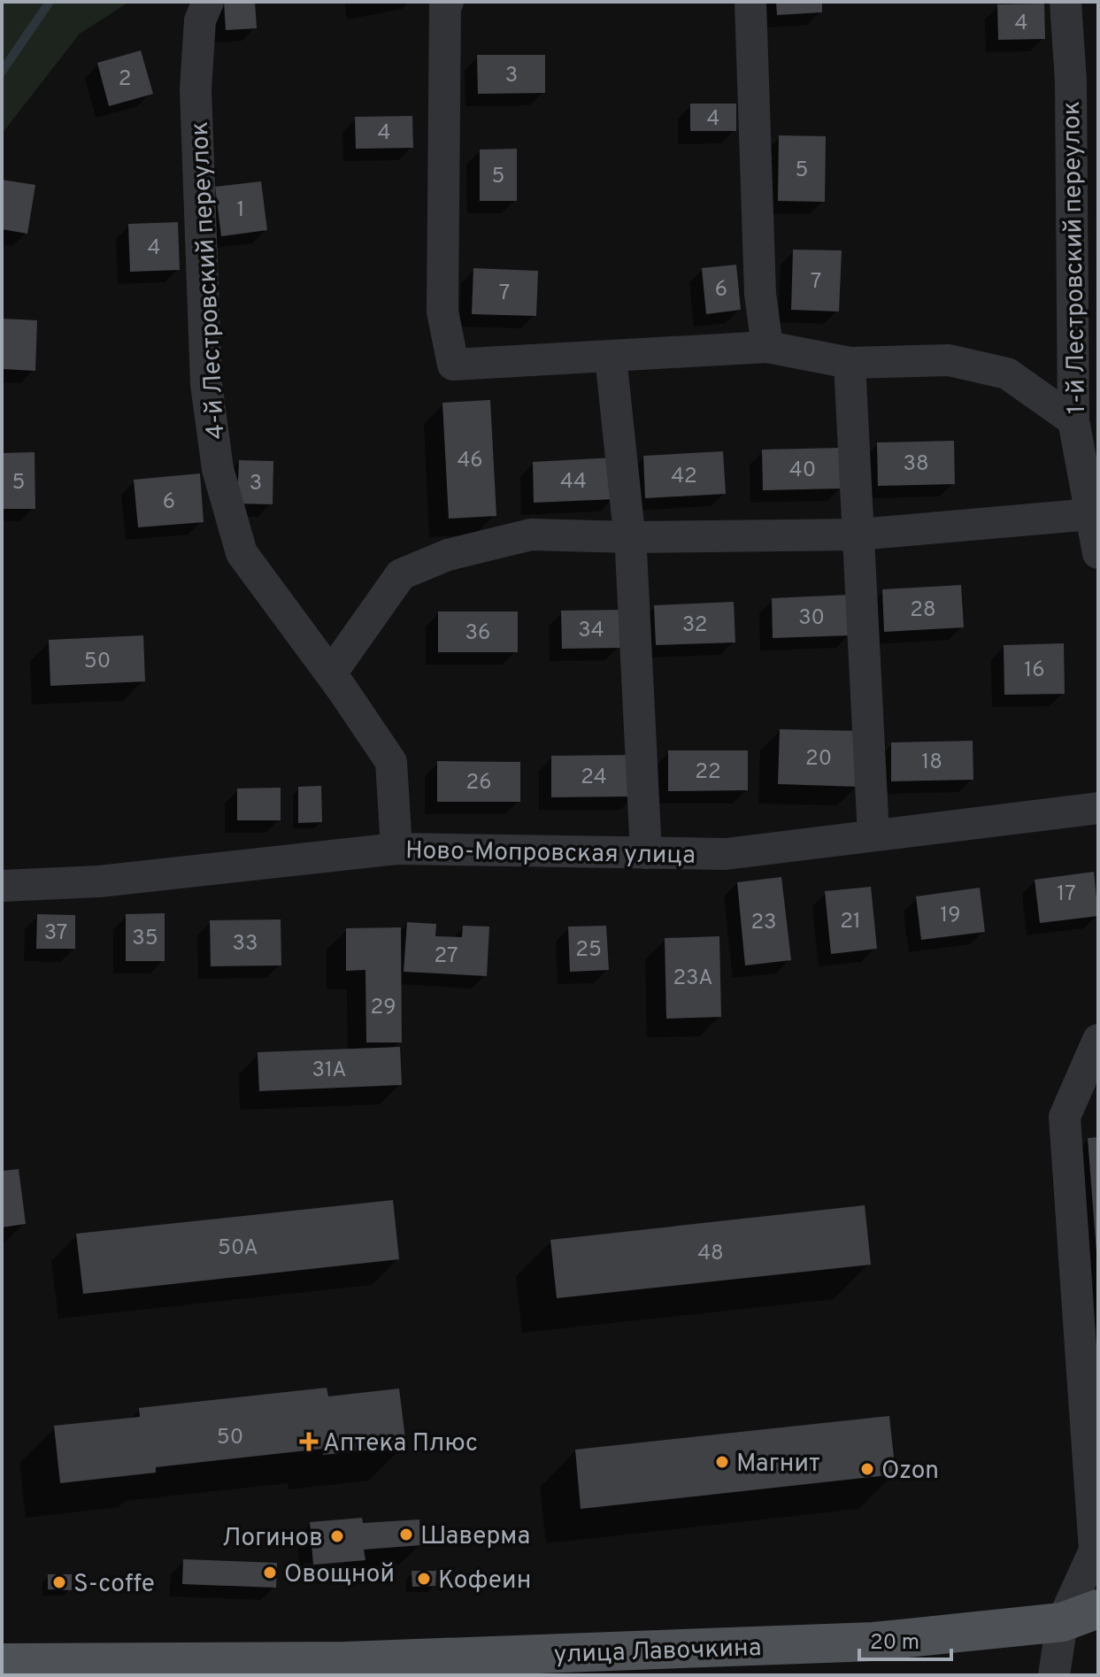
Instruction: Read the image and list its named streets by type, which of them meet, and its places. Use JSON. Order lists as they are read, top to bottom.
{
  "streets": {
    "main road": ["улица Лавочкина"],
    "street": ["1-й Лестровский переулок", "4-й Лестровский переулок", "Ново-Мопровская улица"]
  },
  "crossings": [
    ["4-й Лестровский переулок", "Ново-Мопровская улица"]
  ],
  "places": {
    "health": ["Аптека Плюс"],
    "other": [
      "Магнит",
      "Ozon",
      "Шаверма",
      "Логинов",
      "Овощной",
      "Кофеин",
      "S-coffe"
    ]
  },
  "house_numbers": [
    "4",
    "3",
    "2",
    "4",
    "4",
    "5",
    "5",
    "1",
    "4",
    "7",
    "6",
    "7",
    "46",
    "38",
    "40",
    "42",
    "44",
    "5",
    "3",
    "6",
    "28",
    "30",
    "32",
    "34",
    "36",
    "50",
    "16",
    "20",
    "18",
    "22",
    "24",
    "26",
    "17",
    "19",
    "21",
    "23",
    "37",
    "35",
    "33",
    "25",
    "27",
    "23А",
    "29",
    "31А",
    "50А",
    "48",
    "50"
  ],
  "scale_bar": "20 m"
}
